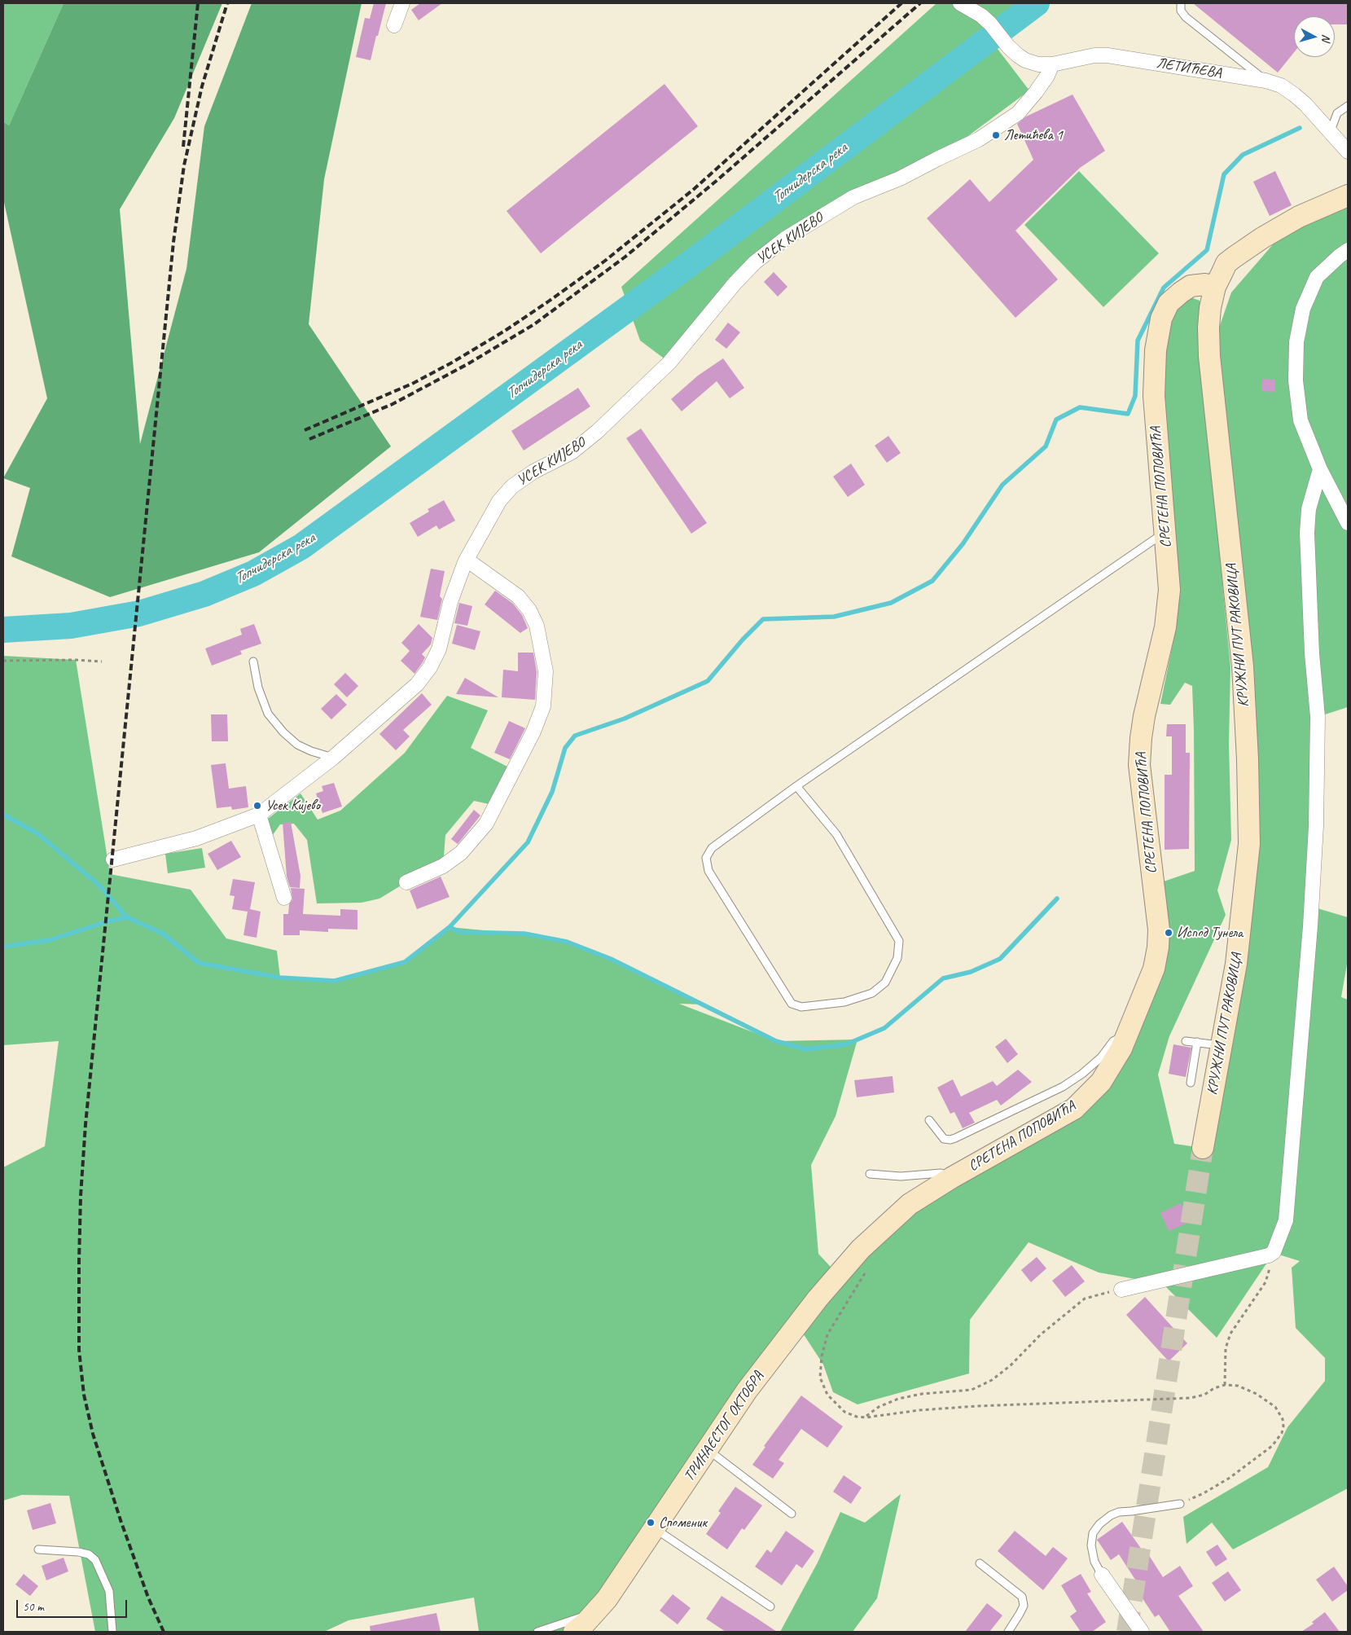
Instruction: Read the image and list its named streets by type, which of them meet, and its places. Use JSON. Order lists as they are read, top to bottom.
{
  "streets": {
    "street": [
      "ЛЕТИЋЕВА",
      "УСЕК КИЈЕВО",
      "СРЕТЕНА ПОПОВИЋА",
      "КРУЖНИ ПУТ РАКОВИЦА",
      "ТРИНАЕСТОГ ОКТОБРА"
    ]
  },
  "crossings": [
    ["ЛЕТИЋЕВА", "УСЕК КИЈЕВО"],
    ["СРЕТЕНА ПОПОВИЋА", "КРУЖНИ ПУТ РАКОВИЦА"],
    ["СРЕТЕНА ПОПОВИЋА", "ТРИНАЕСТОГ ОКТОБРА"]
  ],
  "water": ["Топчидерска река"],
  "places": [
    "Летићева 1",
    "Усек Кијево",
    "Испод Тунела",
    "Споменик"
  ],
  "scale_bar": "50 m",
  "north": "right"
}
